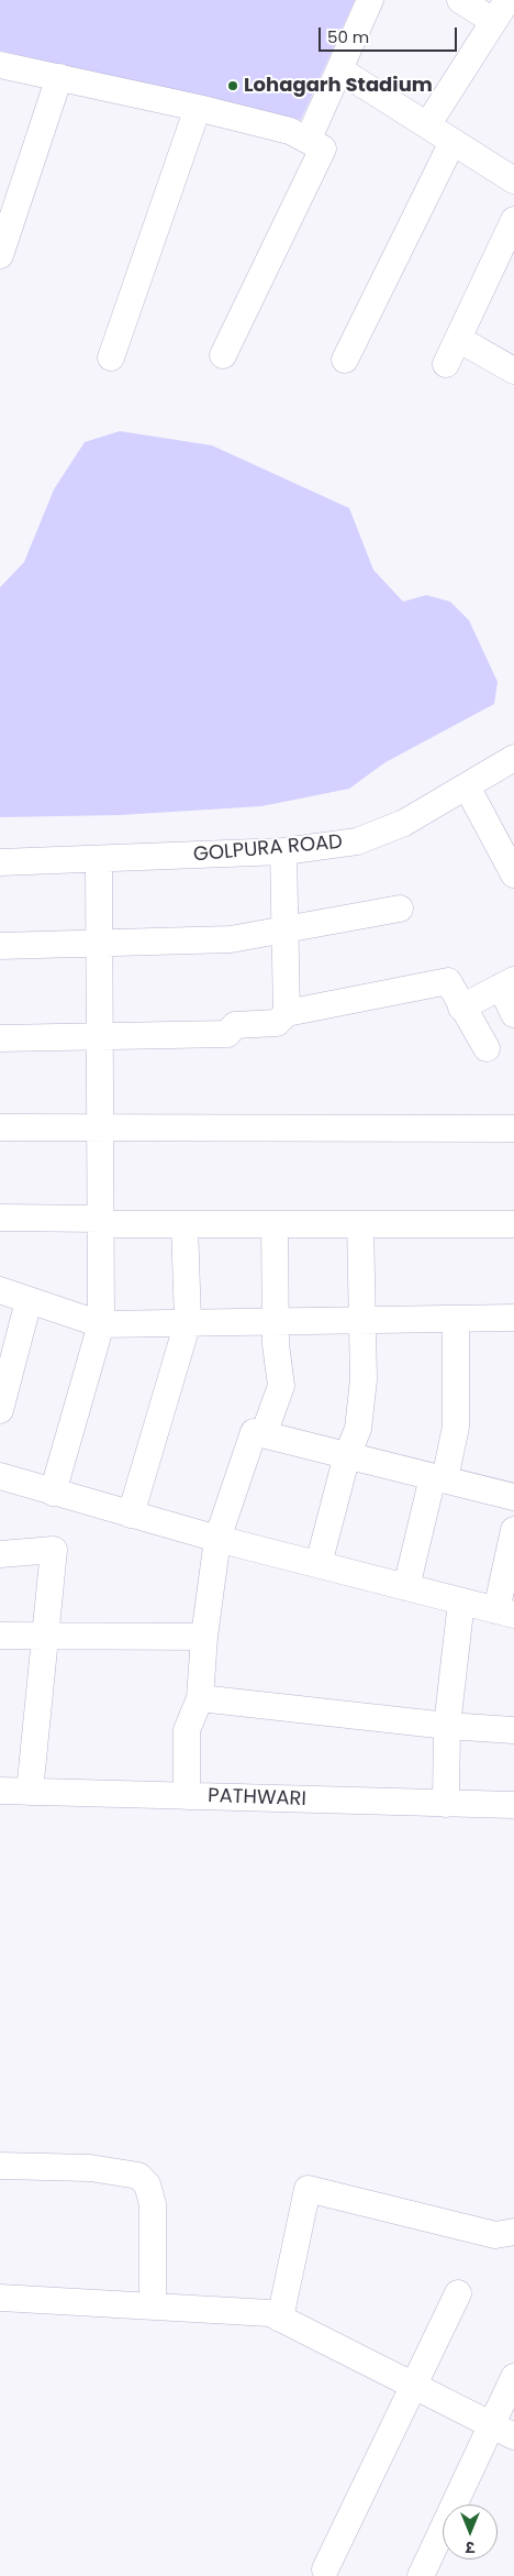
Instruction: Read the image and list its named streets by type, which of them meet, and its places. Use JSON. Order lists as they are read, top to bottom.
{
  "streets": {
    "street": ["GOLPURA ROAD", "PATHWARI"]
  },
  "places": ["Lohagarh Stadium"],
  "scale_bar": "50 m",
  "north": "bottom"
}
